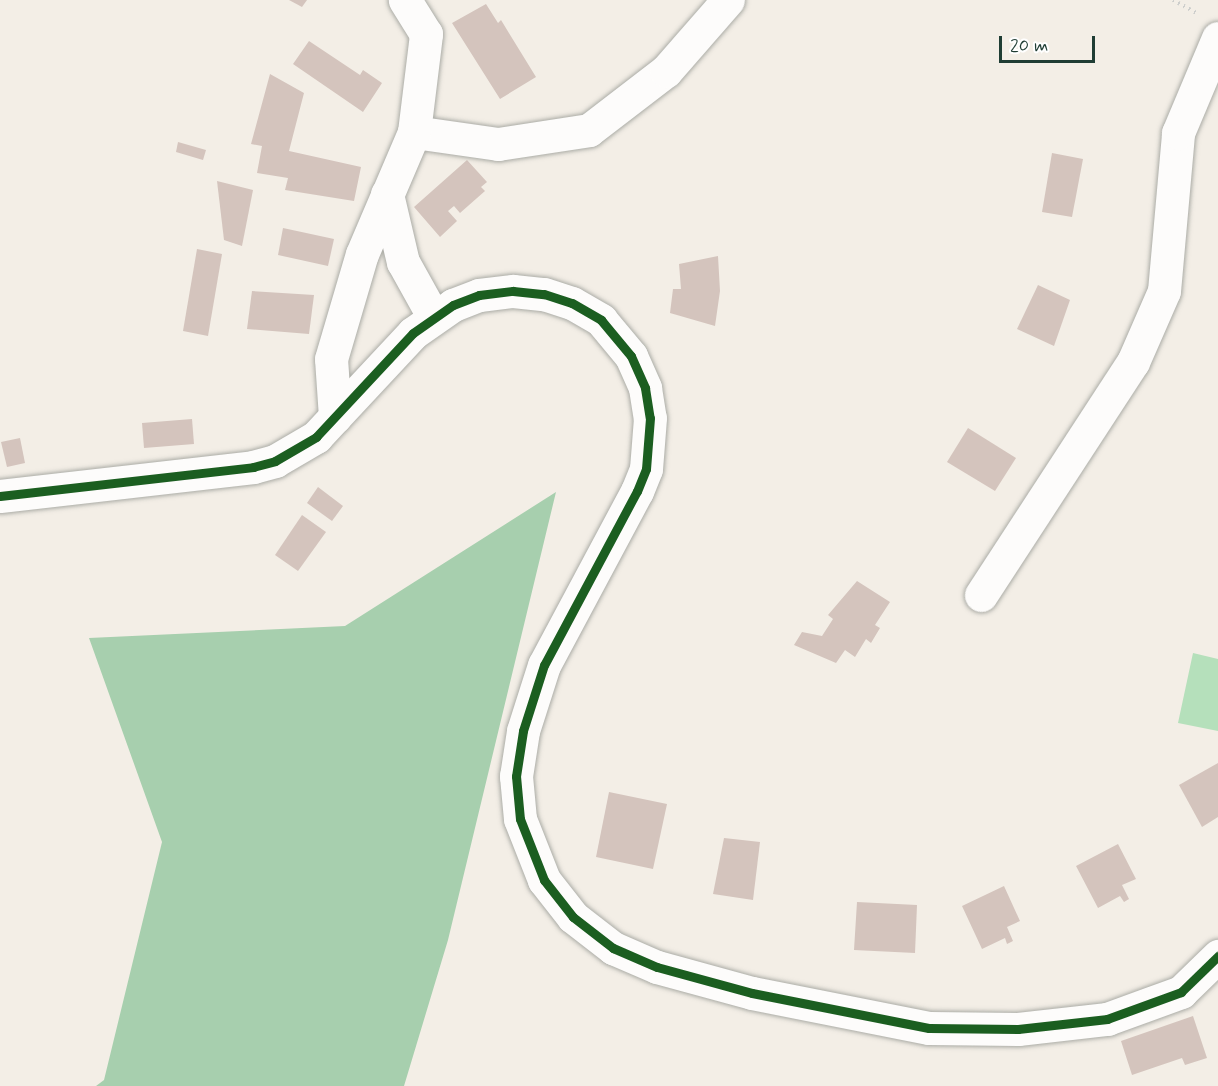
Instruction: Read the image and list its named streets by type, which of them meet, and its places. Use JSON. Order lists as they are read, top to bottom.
{
  "scale_bar": "20 m"
}
